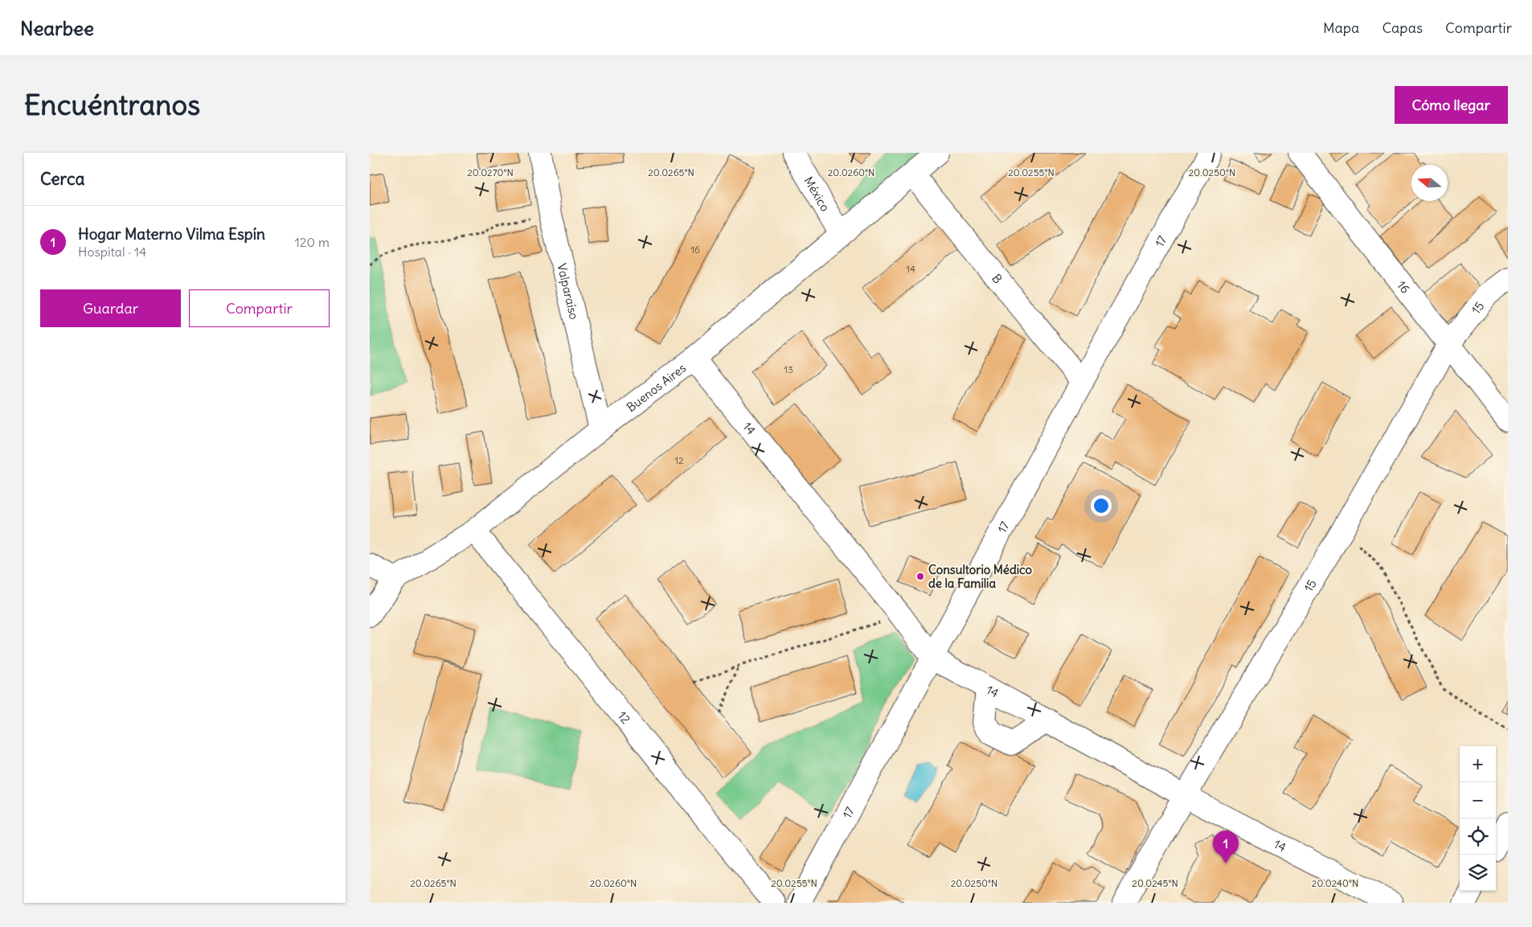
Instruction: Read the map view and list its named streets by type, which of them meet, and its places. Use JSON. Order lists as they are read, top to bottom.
{
  "streets": {
    "street": [
      "México",
      "17",
      "B",
      "16",
      "Valparaíso",
      "15",
      "Buenos Aires",
      "14",
      "12"
    ]
  },
  "crossings": [
    ["México", "Buenos Aires"],
    ["17", "B"],
    ["17", "14"],
    ["B", "Buenos Aires"],
    ["16", "15"],
    ["Valparaíso", "Buenos Aires"],
    ["15", "14"],
    ["Buenos Aires", "14"],
    ["Buenos Aires", "12"]
  ],
  "places": ["Consultorio Médico de la Familia"],
  "house_numbers": [
    "16",
    "14",
    "13",
    "12"
  ],
  "north": "left",
  "page": {
    "header": "Nearbee",
    "nav": ["Mapa", "Capas", "Compartir"],
    "buttons": [
      "Cómo llegar",
      ["Guardar", "Compartir"]
    ],
    "title": "Encuéntranos",
    "heading": "Cerca",
    "list": [
      {
        "mark": "1",
        "name": "Hogar Materno Vilma Espín",
        "note": "Hospital · 14",
        "value": "120 m"
      }
    ],
    "map_buttons": ["+", "−"],
    "pins": "1"
  },
  "coordinates": [
    "20.0270°N",
    "20.0265°N",
    "20.0260°N",
    "20.0255°N",
    "20.0250°N",
    "20.0240°N",
    "20.0245°N"
  ]
}
